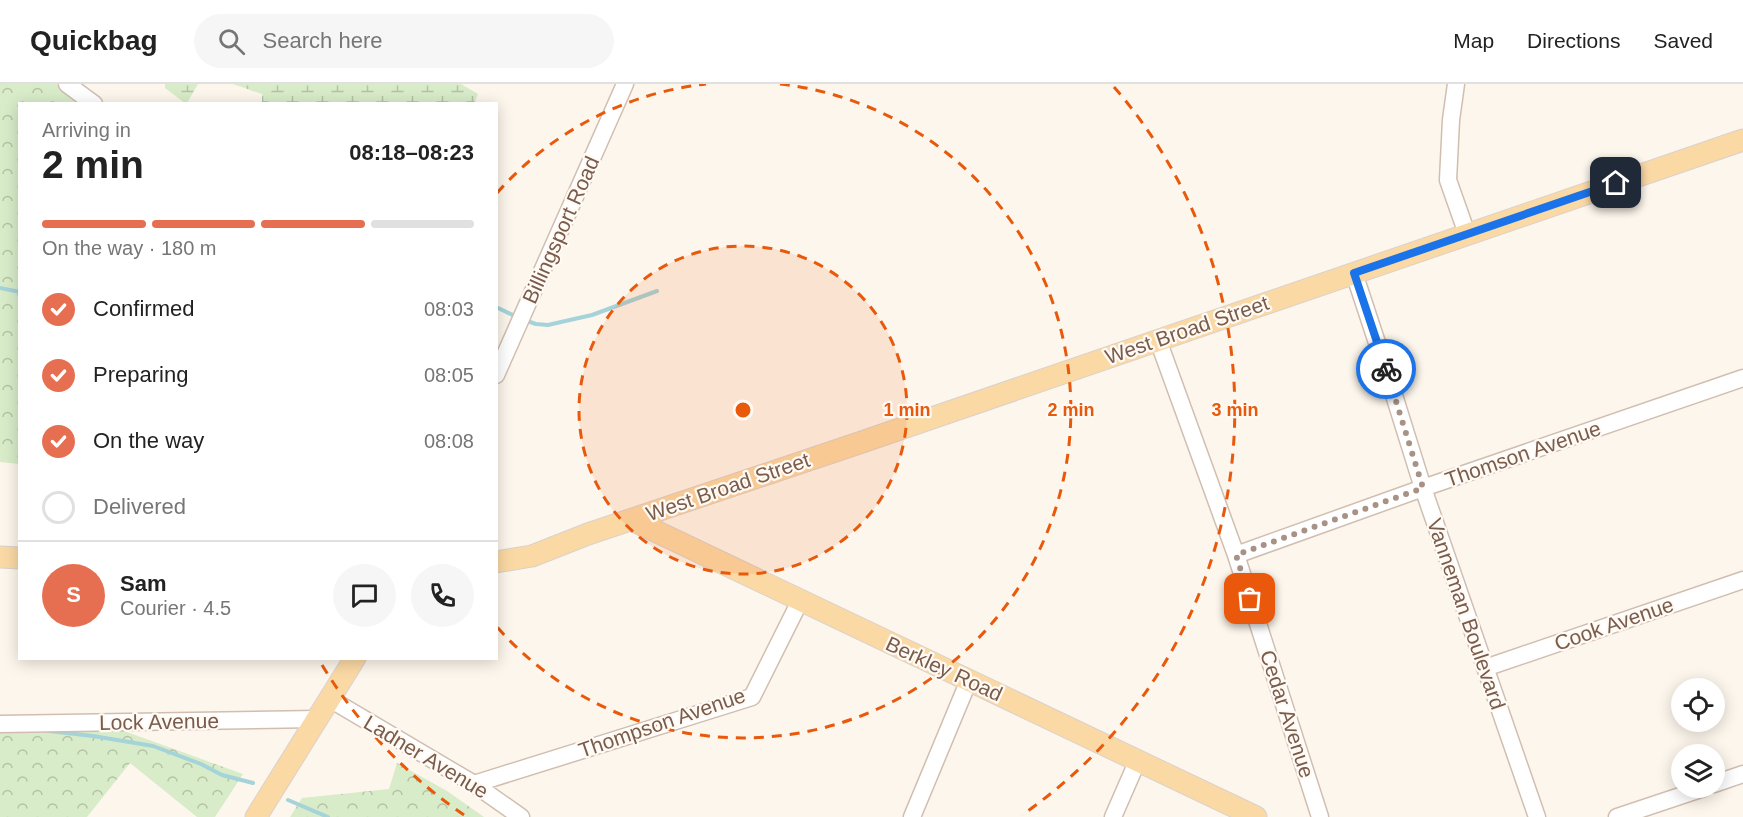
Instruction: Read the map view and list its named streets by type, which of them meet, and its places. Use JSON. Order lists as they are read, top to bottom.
{
  "streets": {
    "main road": ["West Broad Street", "Berkley Road"],
    "street": [
      "Billingsport Road",
      "Thomson Avenue",
      "Vanneman Boulevard",
      "Cook Avenue",
      "Cedar Avenue",
      "Lock Avenue",
      "Thompson Avenue",
      "Ladner Avenue"
    ]
  },
  "crossings": [
    ["West Broad Street", "Vanneman Boulevard"],
    ["West Broad Street", "Berkley Road"],
    ["West Broad Street", "Cedar Avenue"],
    ["Thomson Avenue", "Vanneman Boulevard"],
    ["Thomson Avenue", "Cedar Avenue"],
    ["Vanneman Boulevard", "Cook Avenue"],
    ["Berkley Road", "Thompson Avenue"],
    ["Thompson Avenue", "Ladner Avenue"]
  ],
  "page": {
    "header": "Quickbag",
    "search": "Search here",
    "nav": ["Map", "Directions", "Saved"],
    "heading": ["2 min", "Arriving in", "08:18–08:23"],
    "panel": ["Sam", "Courier · 4.5"],
    "bar": "On the way · 180 m",
    "list": [
      ["Confirmed", "08:03"],
      ["Preparing", "08:05"],
      ["On the way", "08:08"],
      "Delivered"
    ],
    "round": "S"
  },
  "rings": ["1 min", "2 min", "3 min"]
}
